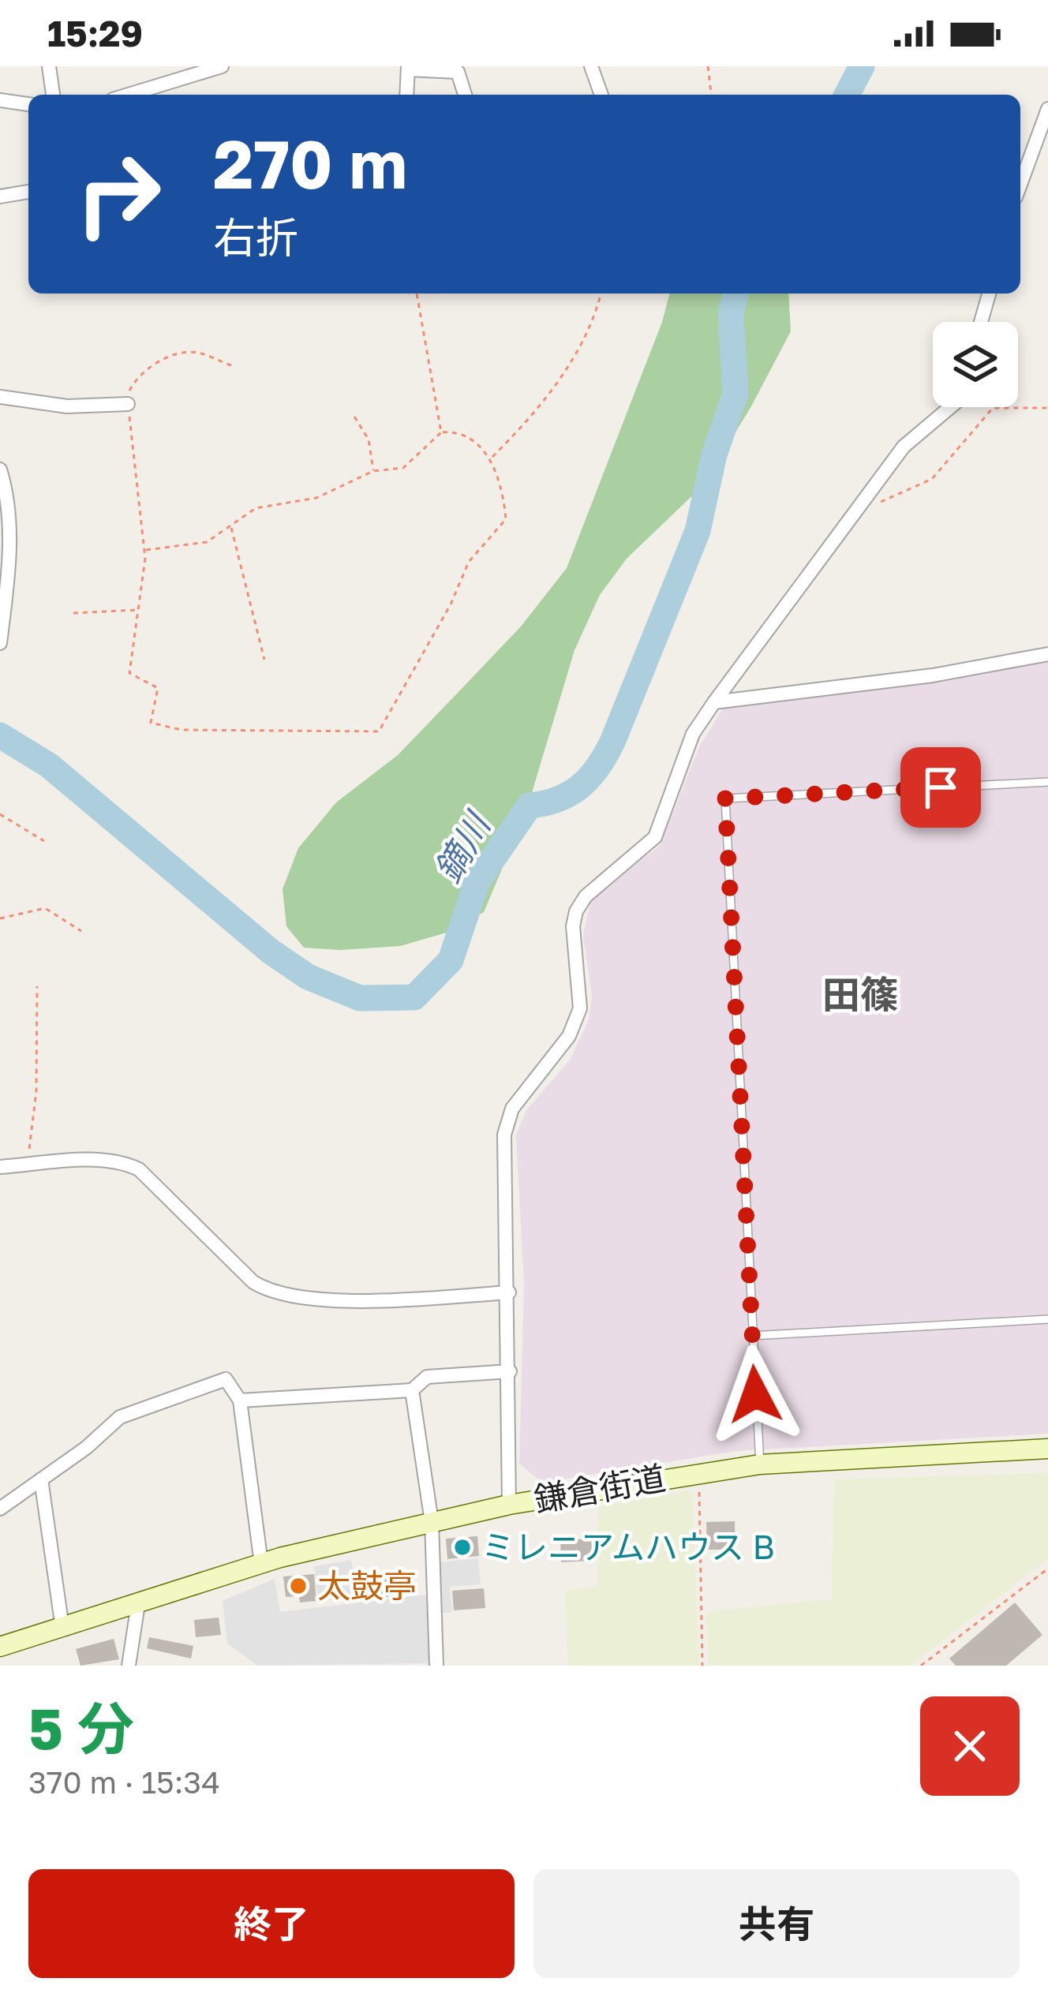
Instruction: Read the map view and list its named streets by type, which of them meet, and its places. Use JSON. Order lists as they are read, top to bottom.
{
  "streets": {
    "street": ["鎌倉街道"]
  },
  "districts": ["田篠"],
  "water": ["鏑川"],
  "places": ["ミレニアムハウス B", "太鼓亭"],
  "page": {
    "status": "15:29",
    "turn": ["270 m", "右折"],
    "heading": ["5 分", "370 m · 15:34"],
    "buttons": ["終了", "共有"]
  }
}
